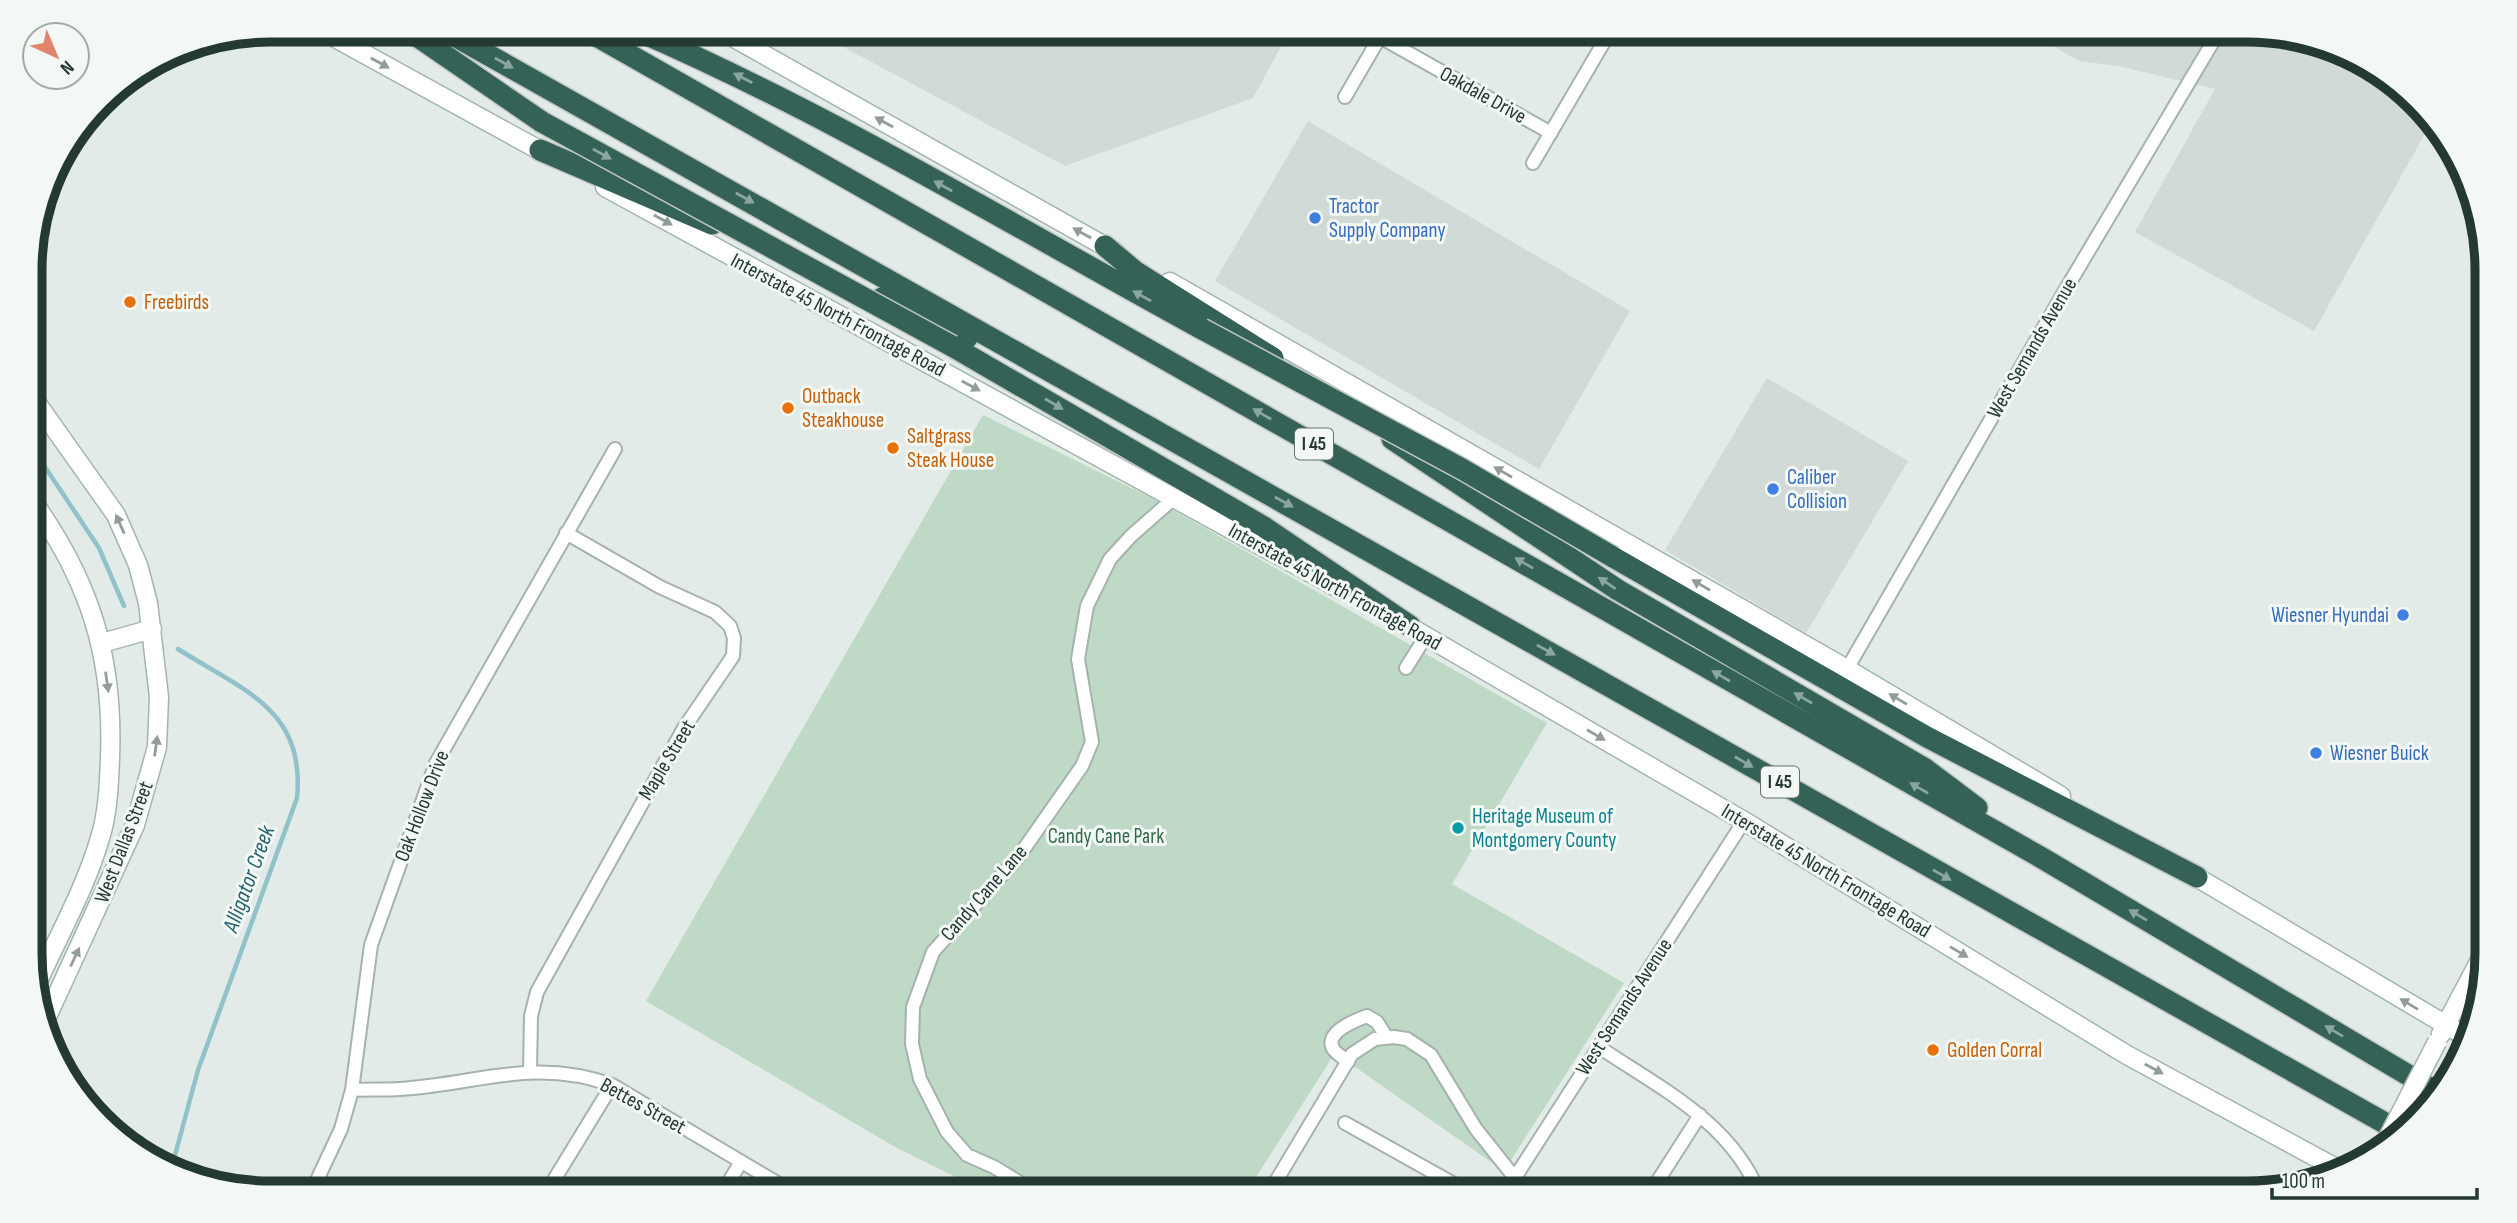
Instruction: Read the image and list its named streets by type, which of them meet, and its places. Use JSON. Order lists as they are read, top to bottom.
{
  "streets": {
    "highway": ["I 45"],
    "main road": ["Interstate 45 North Frontage Road", "West Dallas Street"],
    "street": [
      "Oakdale Drive",
      "West Semands Avenue",
      "Maple Street",
      "Oak Hollow Drive",
      "Candy Cane Lane",
      "Bettes Street"
    ]
  },
  "crossings": [
    ["Interstate 45 North Frontage Road", "West Semands Avenue"],
    ["Interstate 45 North Frontage Road", "Candy Cane Lane"],
    ["Maple Street", "Oak Hollow Drive"],
    ["Maple Street", "Bettes Street"],
    ["Oak Hollow Drive", "Bettes Street"]
  ],
  "one_way": ["Interstate 45 North Frontage Road"],
  "water": ["Alligator Creek"],
  "parks": ["Candy Cane Park"],
  "places": [
    "Tractor Supply Company",
    "Freebirds",
    "Outback Steakhouse",
    "Saltgrass Steak House",
    "Caliber Collision",
    "Wiesner Hyundai",
    "Wiesner Buick",
    "Heritage Museum of Montgomery County",
    "Golden Corral"
  ],
  "scale_bar": "100 m",
  "north": "bottom right"
}
